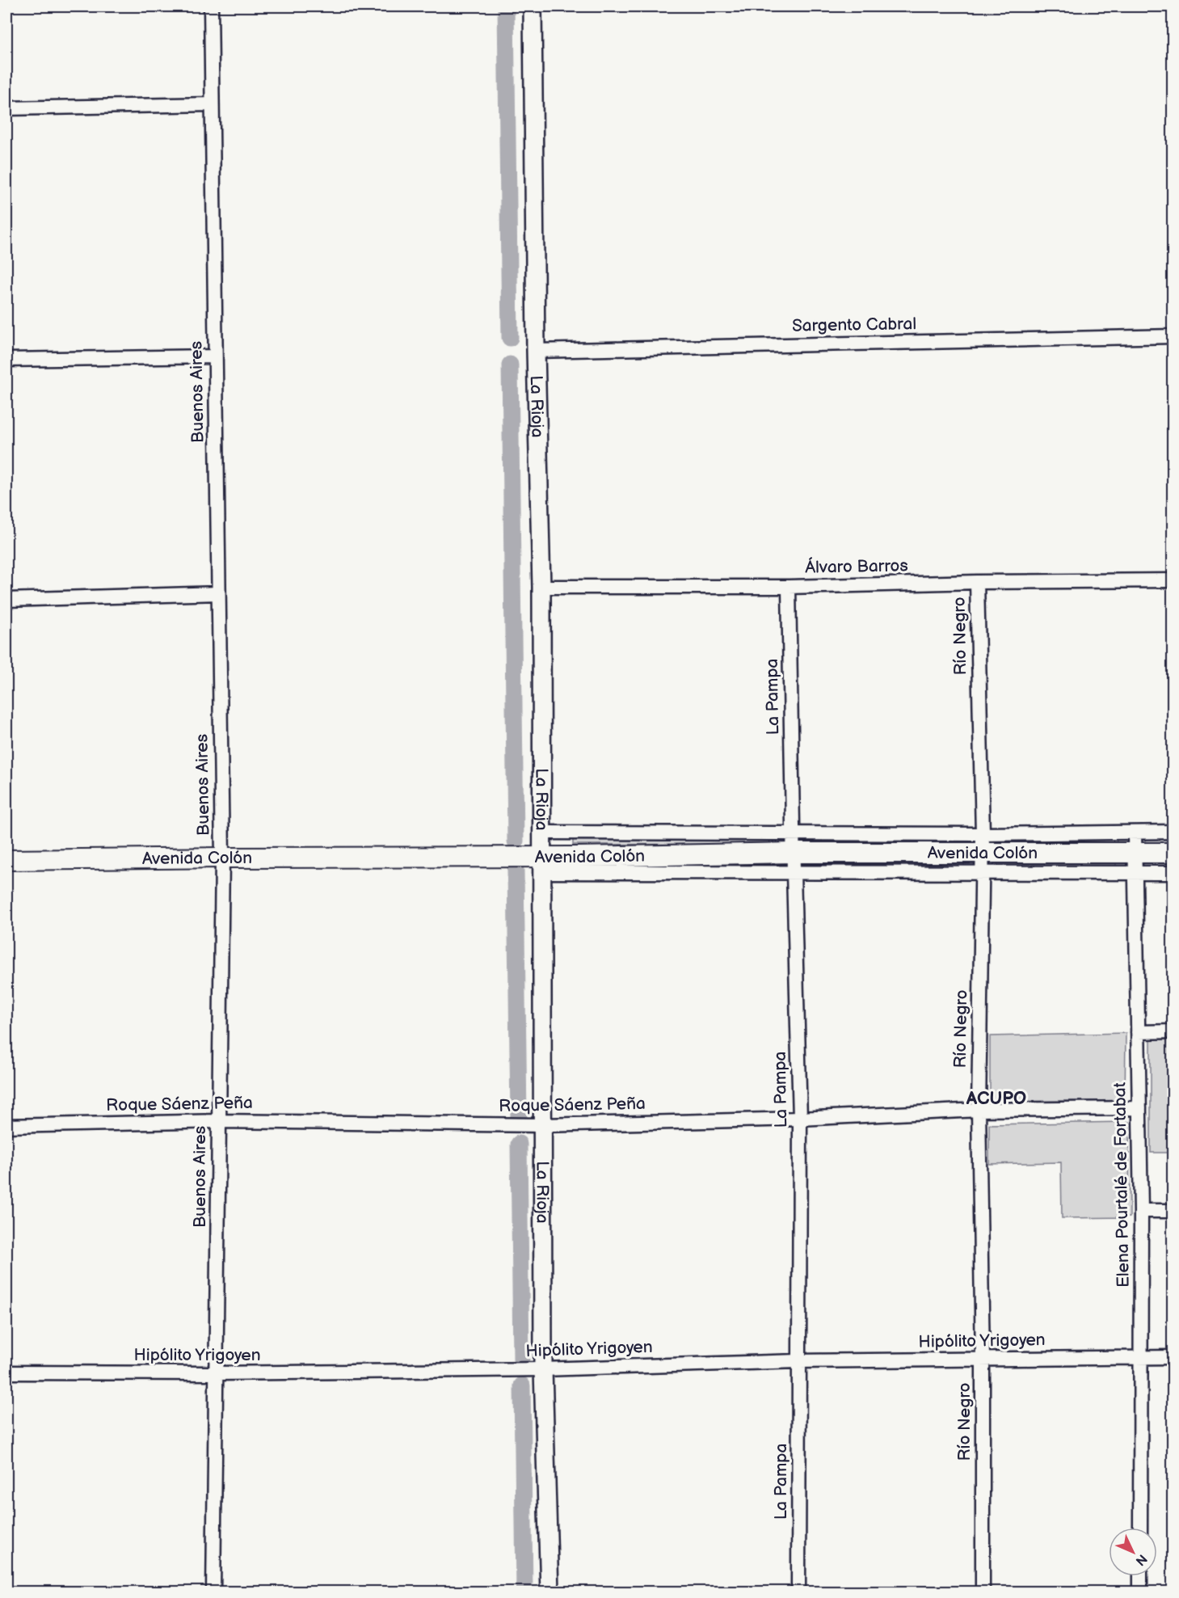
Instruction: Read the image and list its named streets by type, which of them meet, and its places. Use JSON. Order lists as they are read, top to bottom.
{
  "streets": {
    "main road": ["Avenida Colón"],
    "street": [
      "Sargento Cabral",
      "Buenos Aires",
      "La Rioja",
      "Álvaro Barros",
      "Río Negro",
      "La Pampa",
      "Roque Sáenz Peña",
      "Elena Pourtalé de Fortabat",
      "Hipólito Yrigoyen"
    ]
  },
  "crossings": [
    ["Sargento Cabral", "La Rioja"],
    ["Buenos Aires", "Avenida Colón"],
    ["Buenos Aires", "Roque Sáenz Peña"],
    ["Buenos Aires", "Hipólito Yrigoyen"],
    ["La Rioja", "Álvaro Barros"],
    ["La Rioja", "Avenida Colón"],
    ["La Rioja", "Roque Sáenz Peña"],
    ["La Rioja", "Hipólito Yrigoyen"],
    ["Álvaro Barros", "Río Negro"],
    ["Álvaro Barros", "La Pampa"],
    ["Río Negro", "Avenida Colón"],
    ["Río Negro", "Roque Sáenz Peña"],
    ["Río Negro", "Hipólito Yrigoyen"],
    ["La Pampa", "Avenida Colón"],
    ["La Pampa", "Roque Sáenz Peña"],
    ["La Pampa", "Hipólito Yrigoyen"],
    ["Avenida Colón", "Elena Pourtalé de Fortabat"],
    ["Roque Sáenz Peña", "Elena Pourtalé de Fortabat"],
    ["Elena Pourtalé de Fortabat", "Hipólito Yrigoyen"]
  ],
  "districts": ["ACUPO"],
  "north": "bottom right"
}
